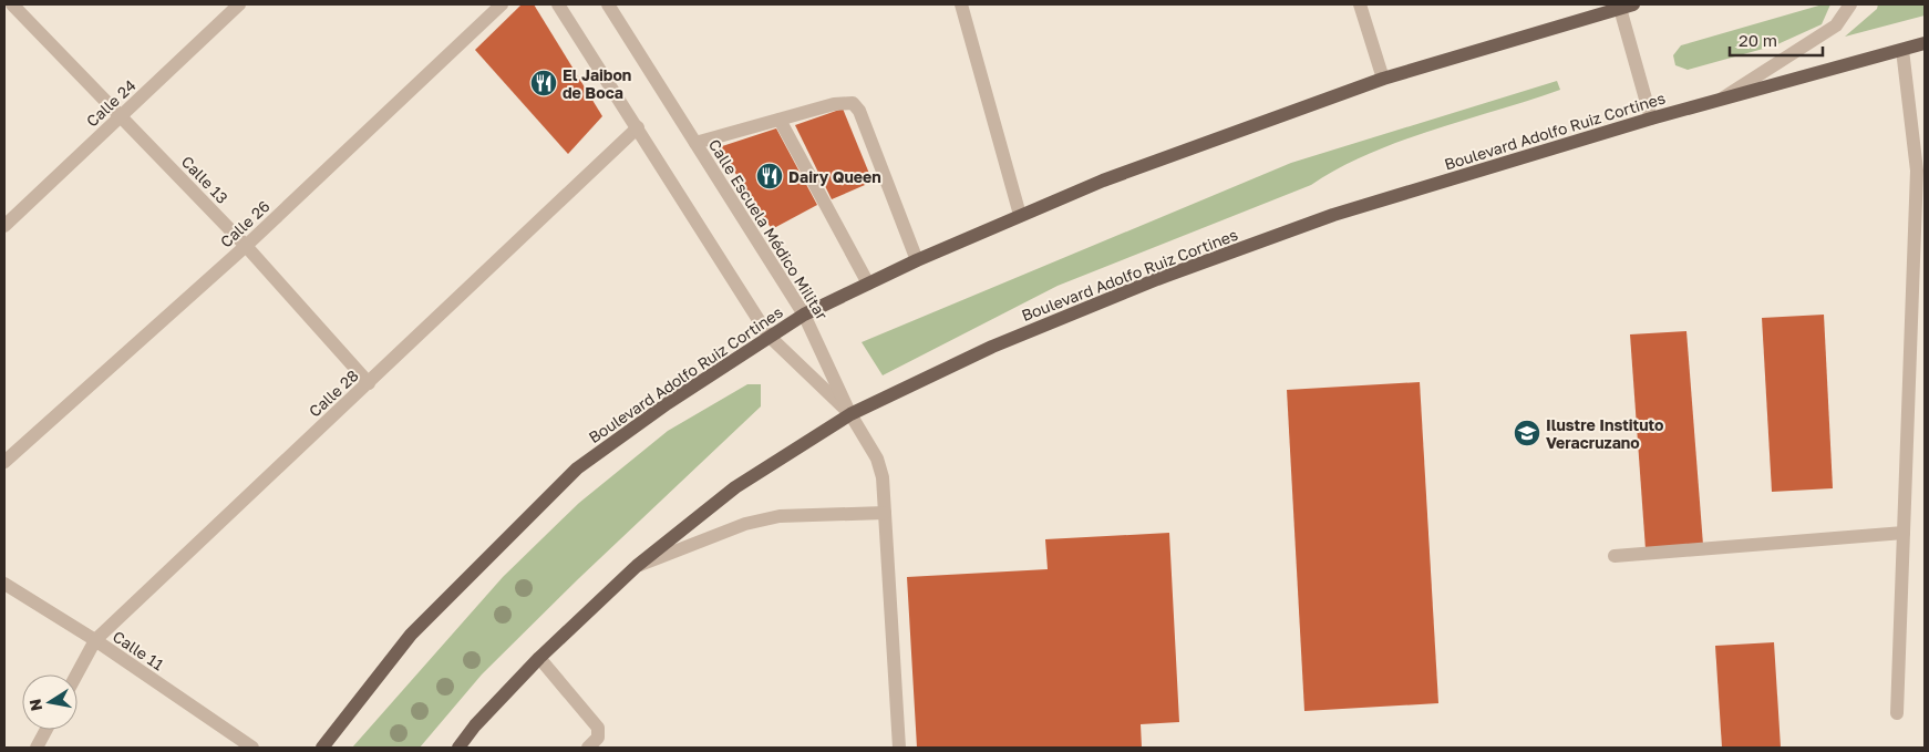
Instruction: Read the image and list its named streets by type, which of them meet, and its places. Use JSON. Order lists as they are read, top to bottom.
{
  "streets": {
    "main road": ["Boulevard Adolfo Ruiz Cortines"],
    "street": [
      "Calle 24",
      "Calle 13",
      "Calle 26",
      "Calle Escuela Médico Militar",
      "Calle 28",
      "Calle 11"
    ]
  },
  "crossings": [
    ["Calle 24", "Calle 13"],
    ["Boulevard Adolfo Ruiz Cortines", "Calle Escuela Médico Militar"],
    ["Calle 13", "Calle 26"],
    ["Calle 13", "Calle 28"],
    ["Calle 28", "Calle 11"]
  ],
  "places": {
    "restaurant": ["El Jaibon de Boca", "Dairy Queen"],
    "school or university": ["Ilustre Instituto Veracruzano"]
  },
  "scale_bar": "20 m",
  "north": "left"
}
